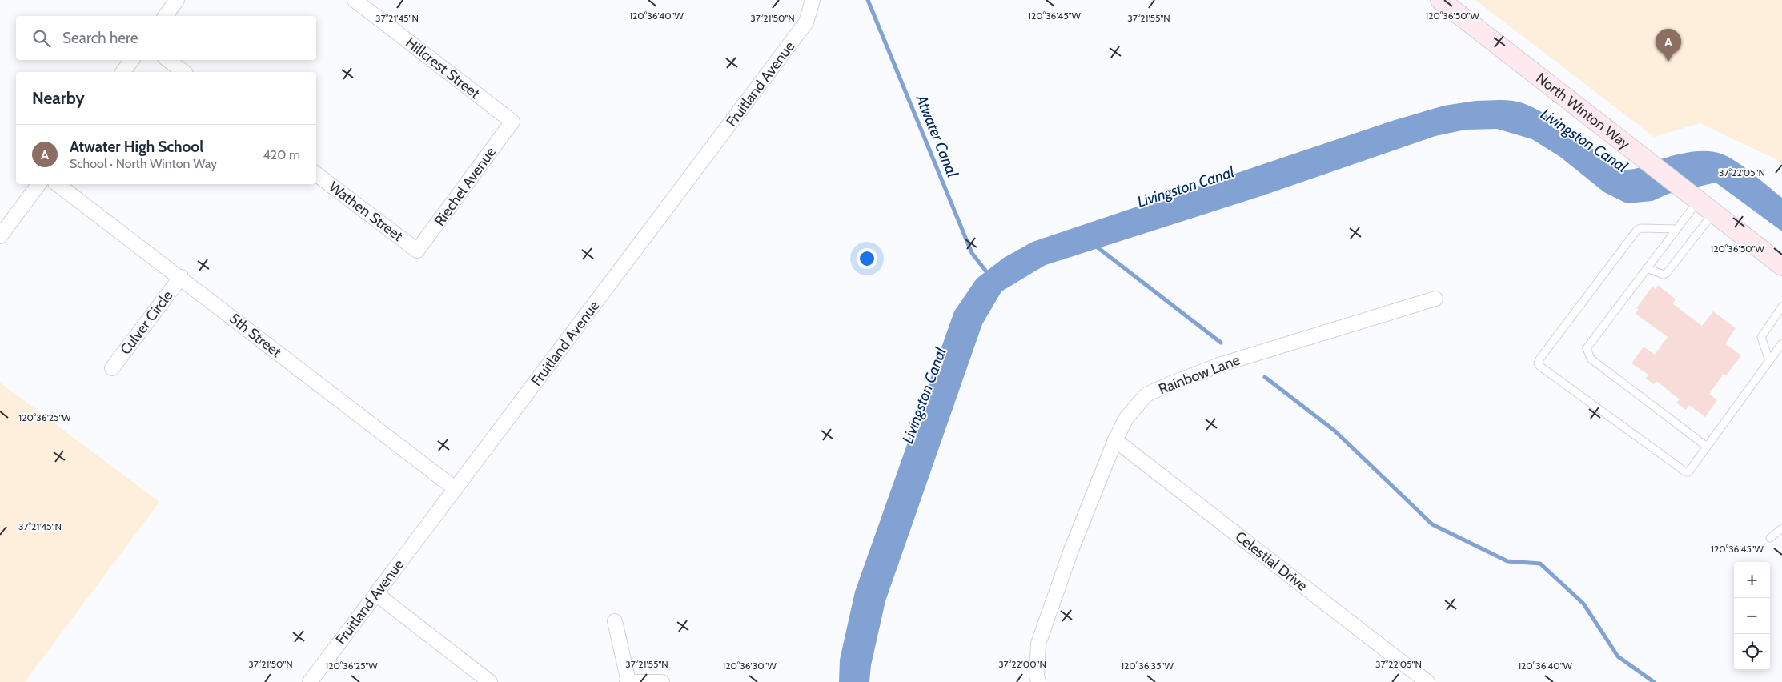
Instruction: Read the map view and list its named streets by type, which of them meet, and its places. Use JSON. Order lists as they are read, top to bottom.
{
  "streets": {
    "main road": ["North Winton Way"],
    "street": [
      "Hillcrest Street",
      "Fruitland Avenue",
      "Riechel Avenue",
      "Wathen Street",
      "Culver Circle",
      "5th Street",
      "Rainbow Lane",
      "Celestial Drive"
    ]
  },
  "crossings": [
    ["Hillcrest Street", "Riechel Avenue"],
    ["Fruitland Avenue", "5th Street"],
    ["Riechel Avenue", "Wathen Street"],
    ["Culver Circle", "5th Street"],
    ["Rainbow Lane", "Celestial Drive"]
  ],
  "water": ["Atwater Canal", "Livingston Canal"],
  "page": {
    "search": "Search here",
    "pins": "A",
    "heading": "Nearby",
    "list": [
      {
        "mark": "A",
        "name": "Atwater High School",
        "note": "School · North Winton Way",
        "value": "420 m"
      }
    ],
    "map_buttons": ["+", "−"]
  },
  "coordinates": [
    "120°36'40\"W",
    "120°36'45\"W",
    "120°36'50\"W",
    "37°21'45\"N",
    "37°21'50\"N",
    "37°21'55\"N",
    "37°22'05\"N",
    "120°36'25\"W",
    "37°22'00\"N",
    "120°36'30\"W",
    "120°36'35\"W"
  ]
}
